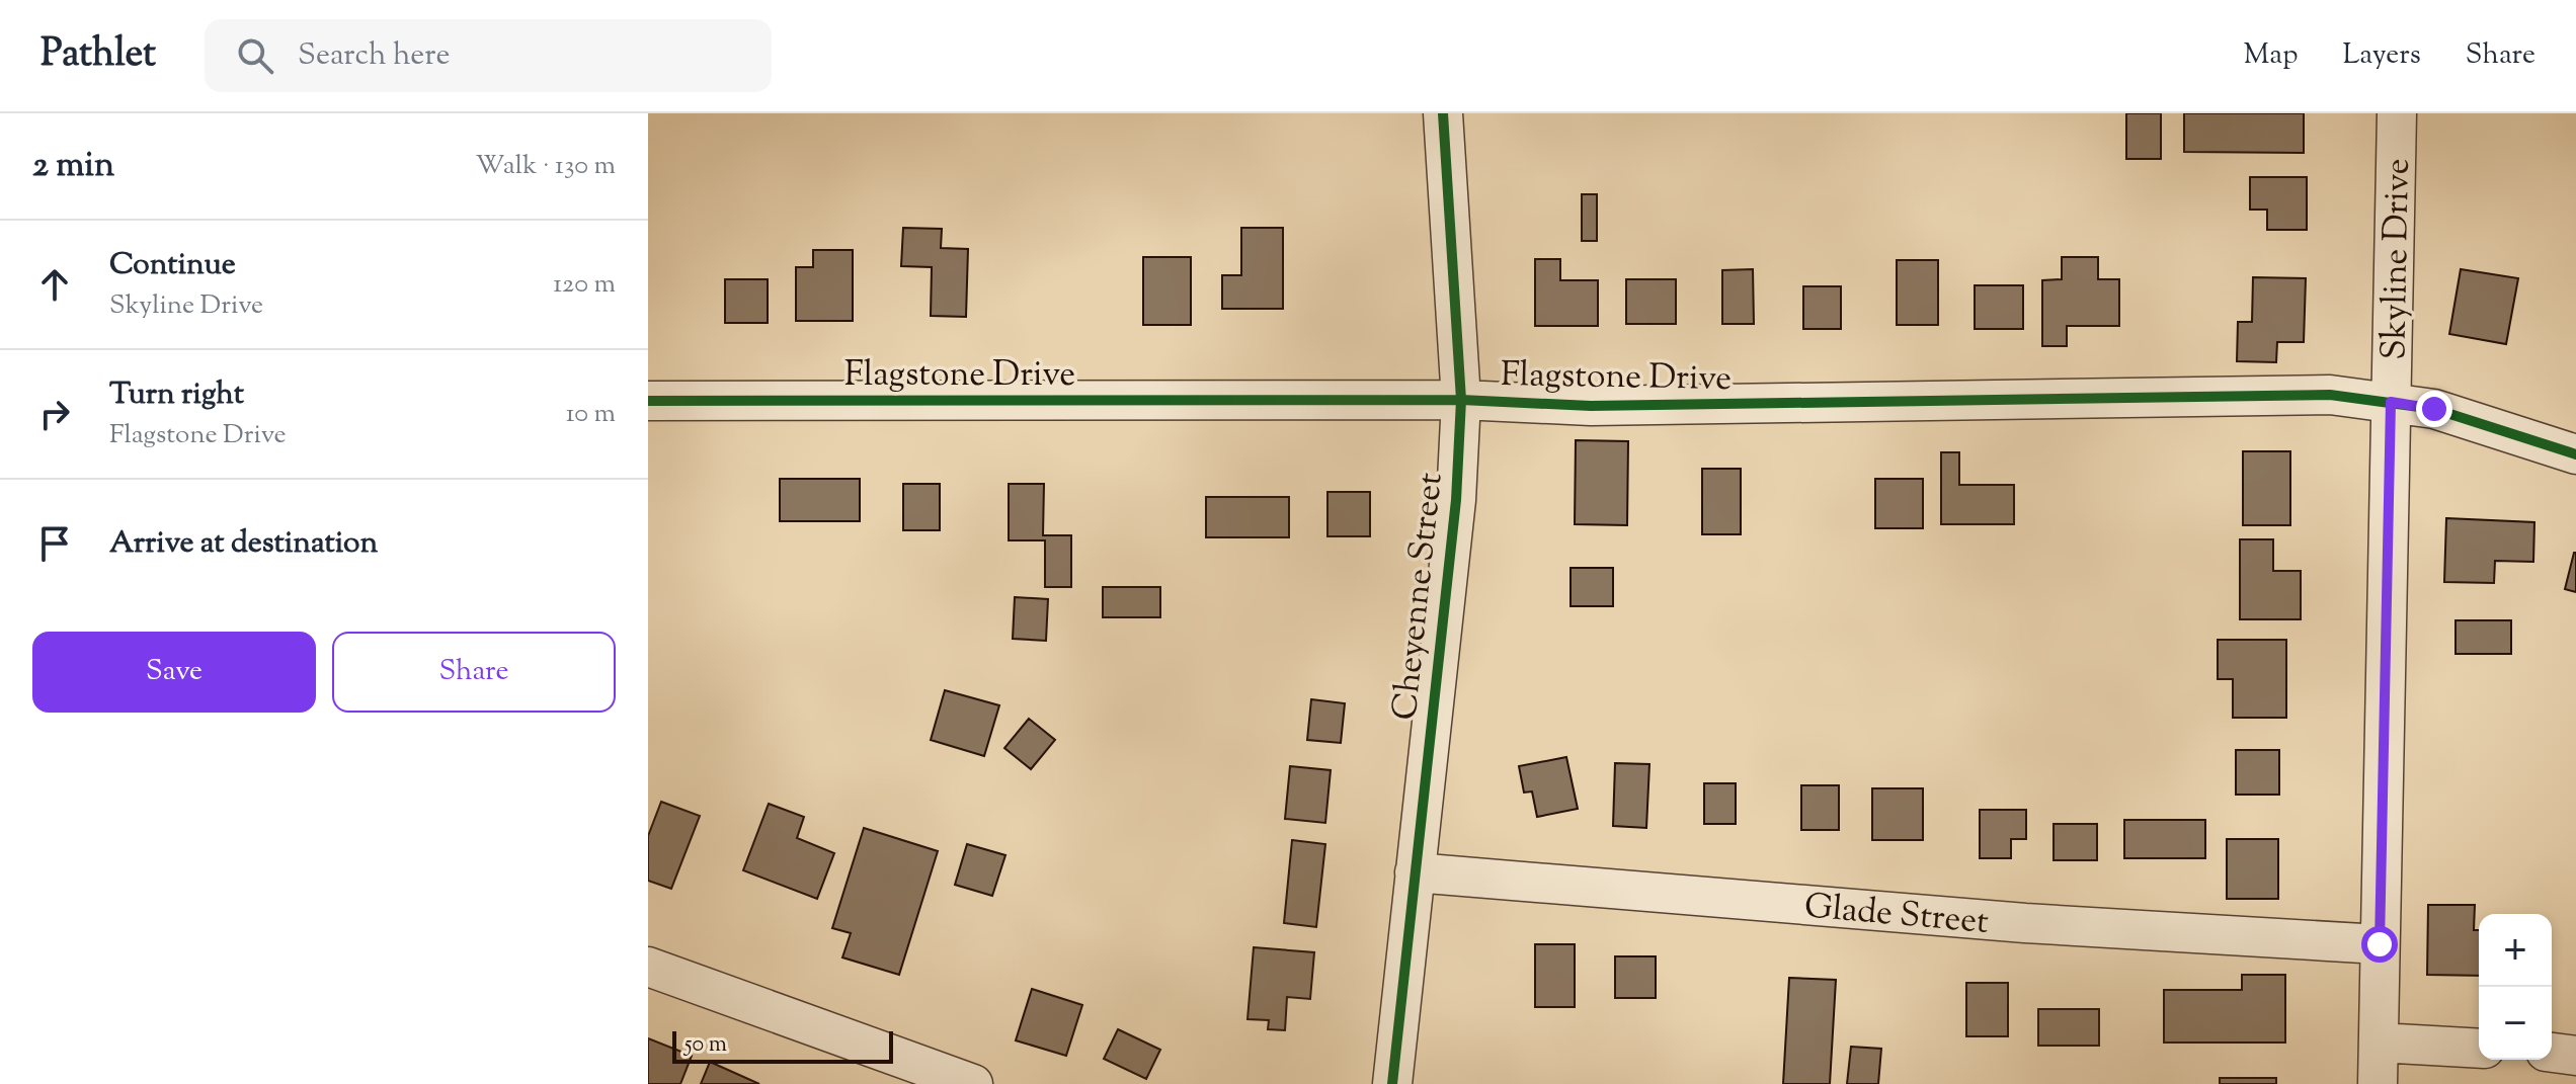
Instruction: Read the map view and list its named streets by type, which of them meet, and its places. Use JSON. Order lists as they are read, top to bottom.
{
  "streets": {
    "street": [
      "Skyline Drive",
      "Flagstone Drive",
      "Cheyenne Street",
      "Glade Street"
    ]
  },
  "crossings": [
    ["Skyline Drive", "Flagstone Drive"],
    ["Skyline Drive", "Glade Street"],
    ["Flagstone Drive", "Cheyenne Street"],
    ["Cheyenne Street", "Glade Street"]
  ],
  "scale_bar": "50 m",
  "page": {
    "header": "Pathlet",
    "search": "Search here",
    "nav": ["Map", "Layers", "Share"],
    "heading": ["2 min", "Walk · 130 m"],
    "list": [
      ["Continue", "Skyline Drive", "120 m"],
      ["Turn right", "Flagstone Drive", "10 m"],
      "Arrive at destination"
    ],
    "buttons": ["Save", "Share"],
    "map_buttons": ["+", "−"],
    "scale": "50 m"
  }
}
